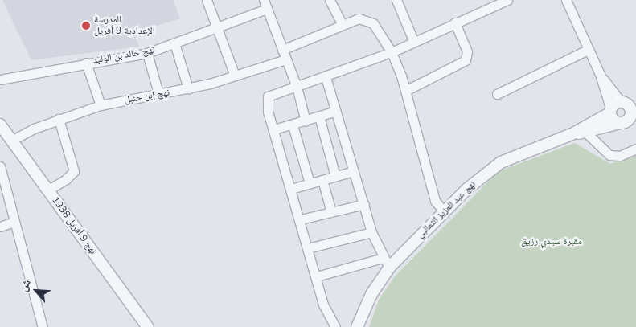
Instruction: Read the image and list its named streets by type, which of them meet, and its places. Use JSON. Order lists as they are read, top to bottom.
{
  "streets": {
    "street": [
      "نهج خالد بن الوليد",
      "نهج إبن حنبل",
      "نهج عبد العزيز الثعالبي",
      "نهج 9 أفريل 1938"
    ]
  },
  "crossings": [
    ["نهج إبن حنبل", "نهج 9 أفريل 1938"]
  ],
  "parks": ["مقبرة سيدي رزيق"],
  "places": ["المدرسة الإعدادية 9 أفريل"],
  "north": "top left"
}
